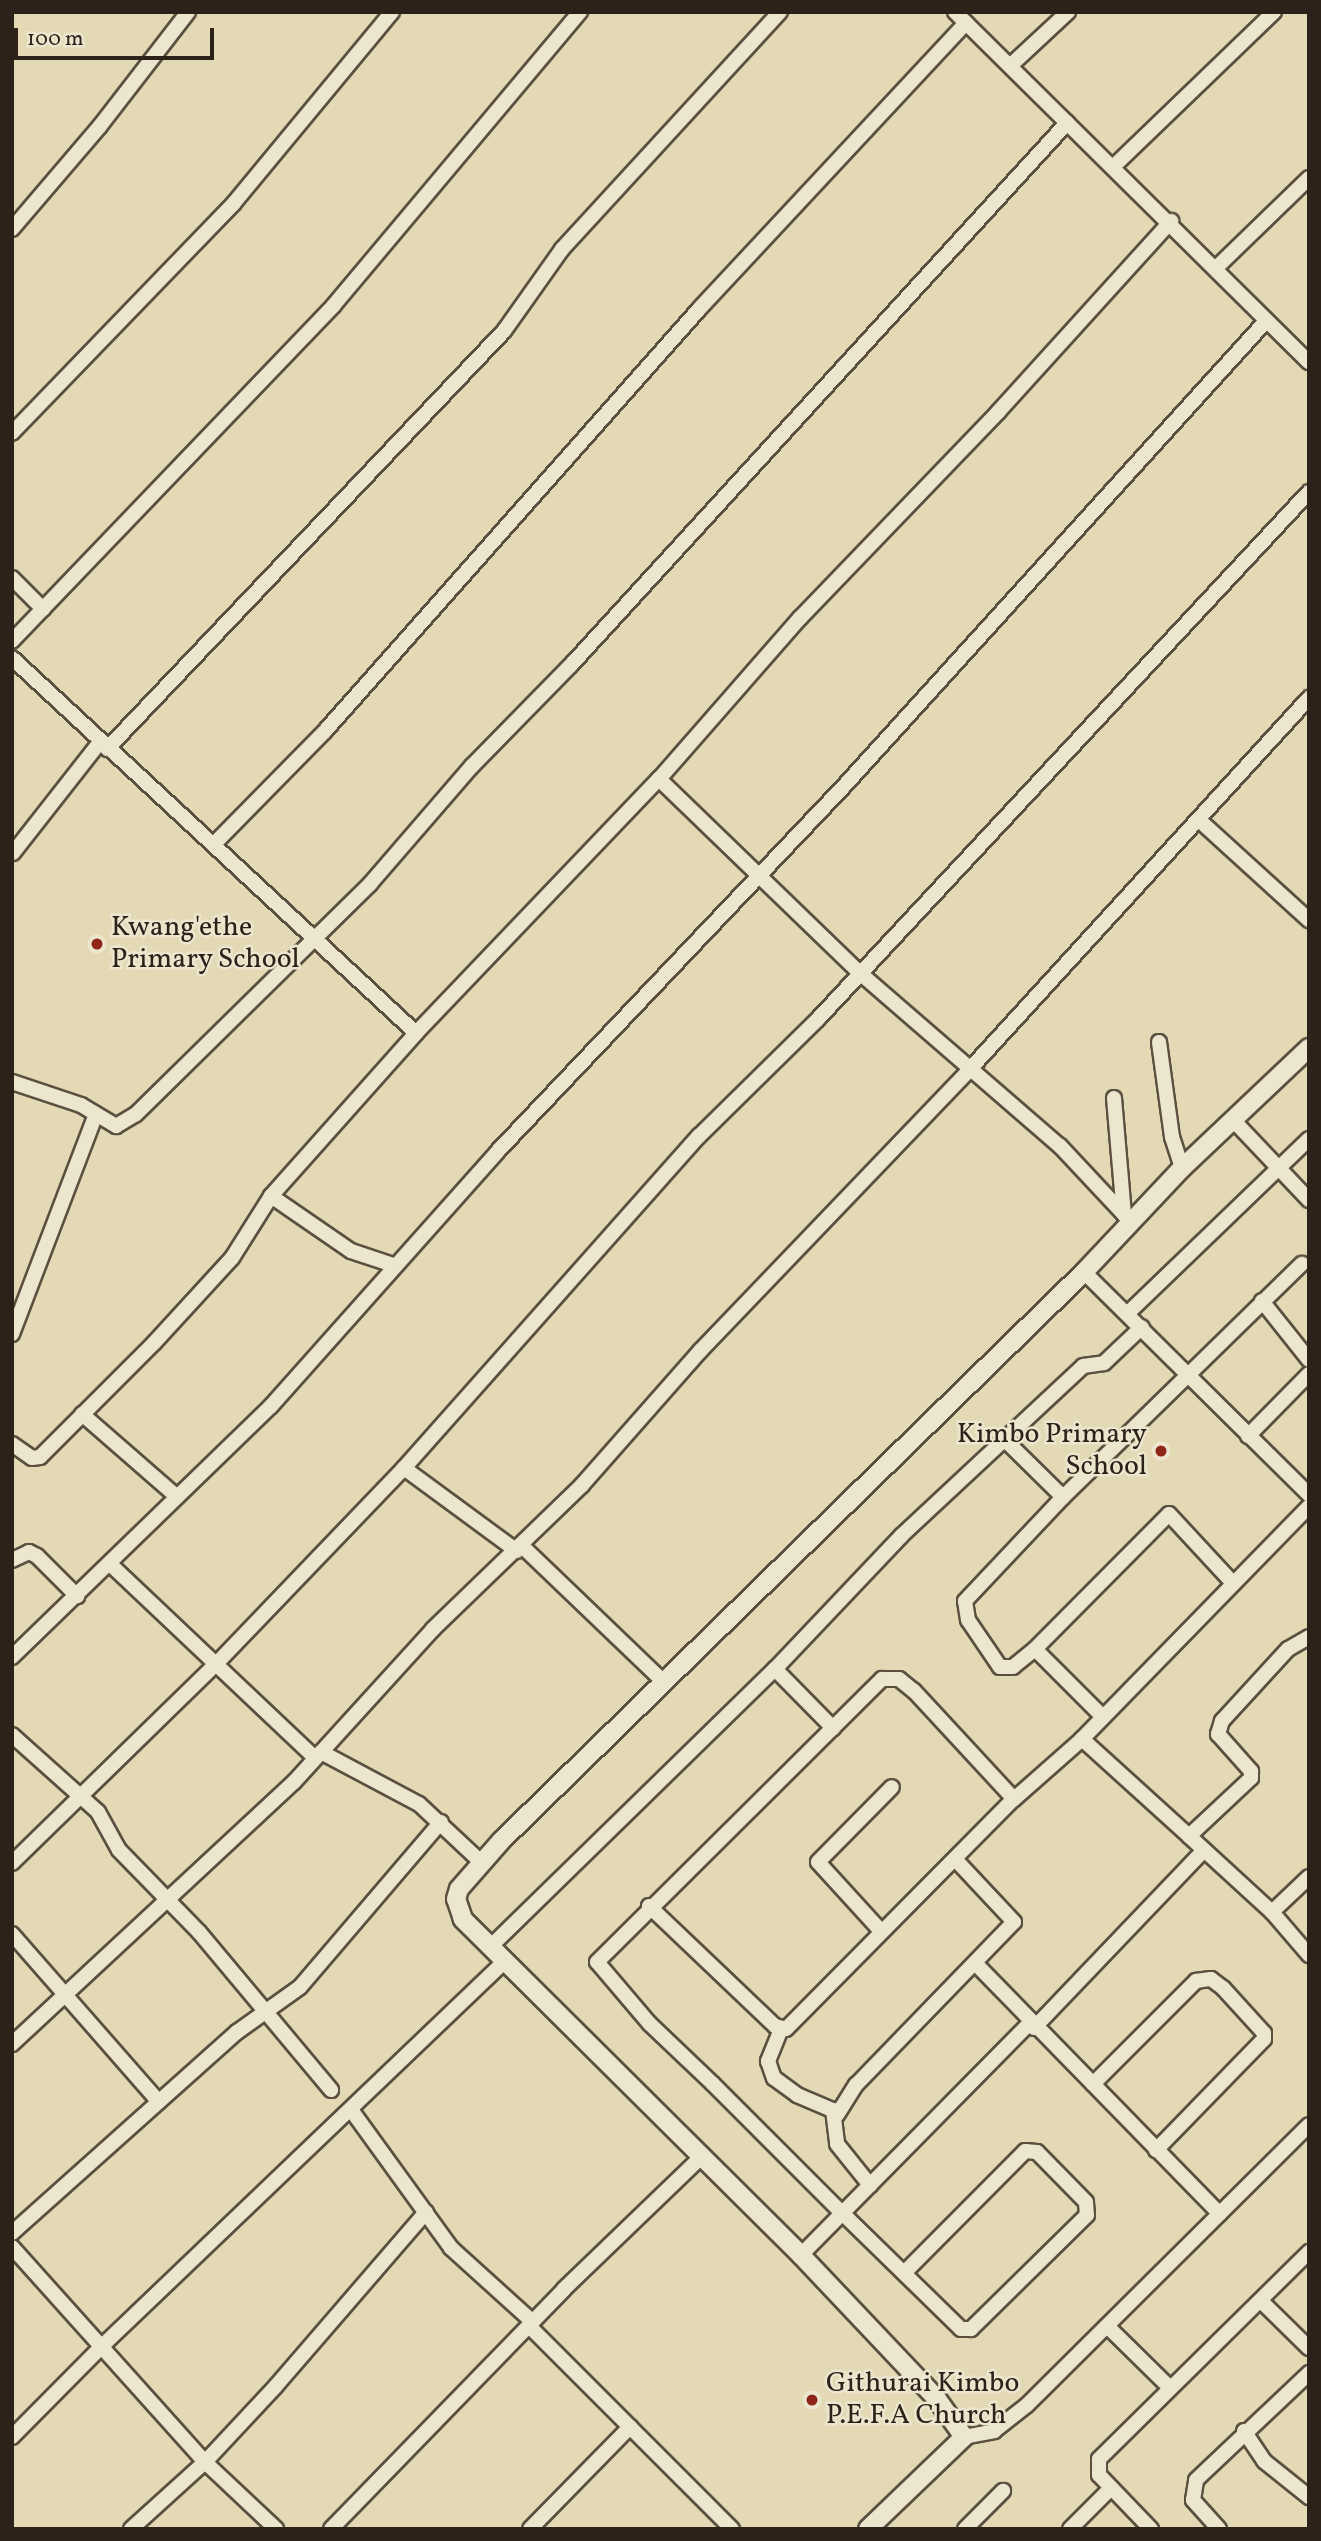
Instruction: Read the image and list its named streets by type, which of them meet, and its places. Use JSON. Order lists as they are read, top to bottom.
{
  "places": ["Kwang'ethe Primary School", "Kimbo Primary School", "Githurai Kimbo P.E.F.A Church"],
  "scale_bar": "100 m"
}
